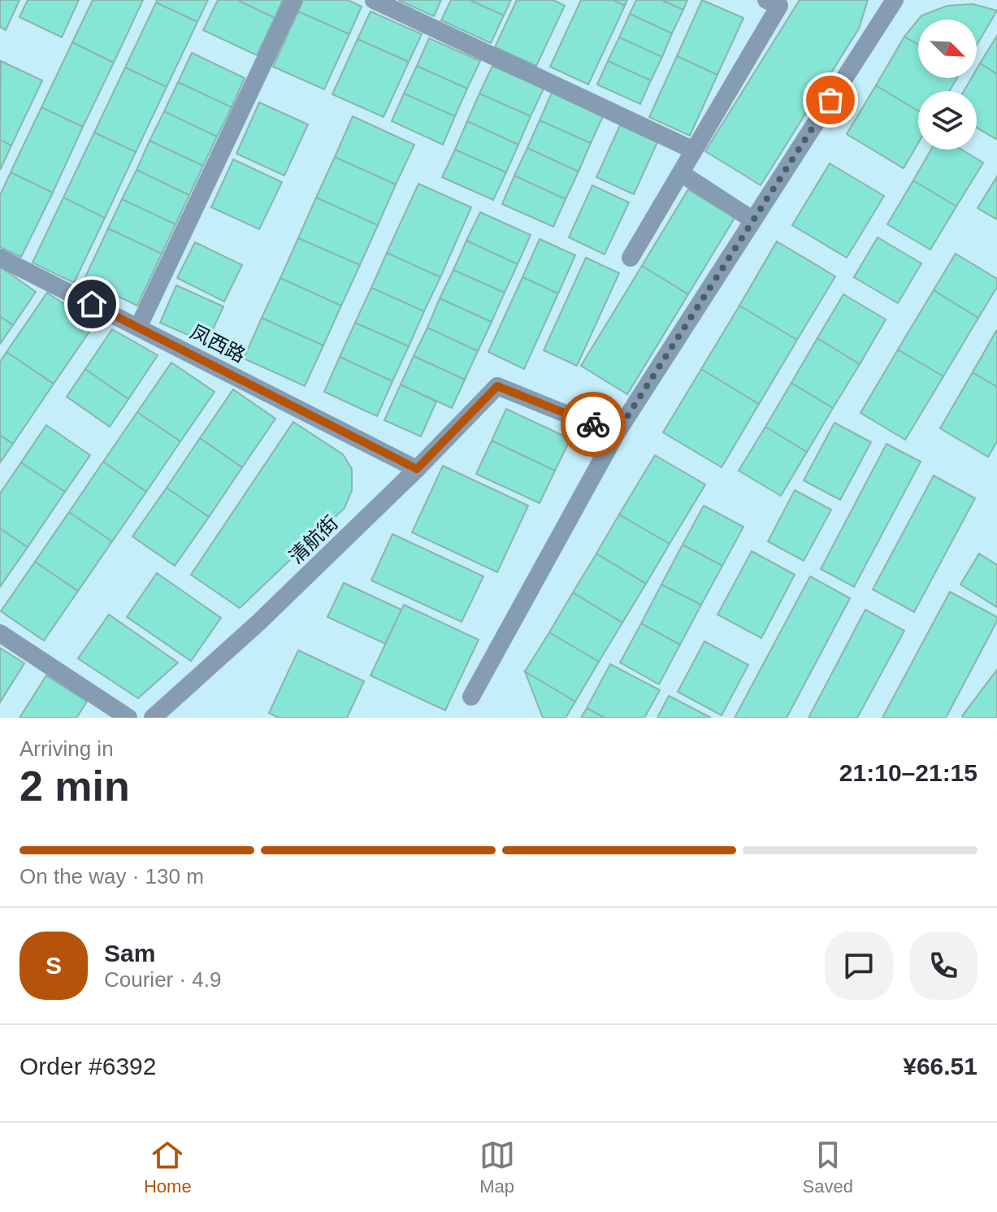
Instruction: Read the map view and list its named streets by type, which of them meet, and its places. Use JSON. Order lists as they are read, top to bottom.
{
  "streets": {
    "street": ["凤西路", "清航街"]
  },
  "crossings": [
    ["凤西路", "清航街"]
  ],
  "north": "bottom right",
  "page": {
    "heading": ["2 min", "Arriving in", "21:10–21:15"],
    "panel": [
      "Sam",
      "Courier · 4.9",
      "Order #6392",
      "¥66.51"
    ],
    "bar": "On the way · 130 m",
    "round": "S",
    "tabs": ["Home", "Map", "Saved"]
  }
}
